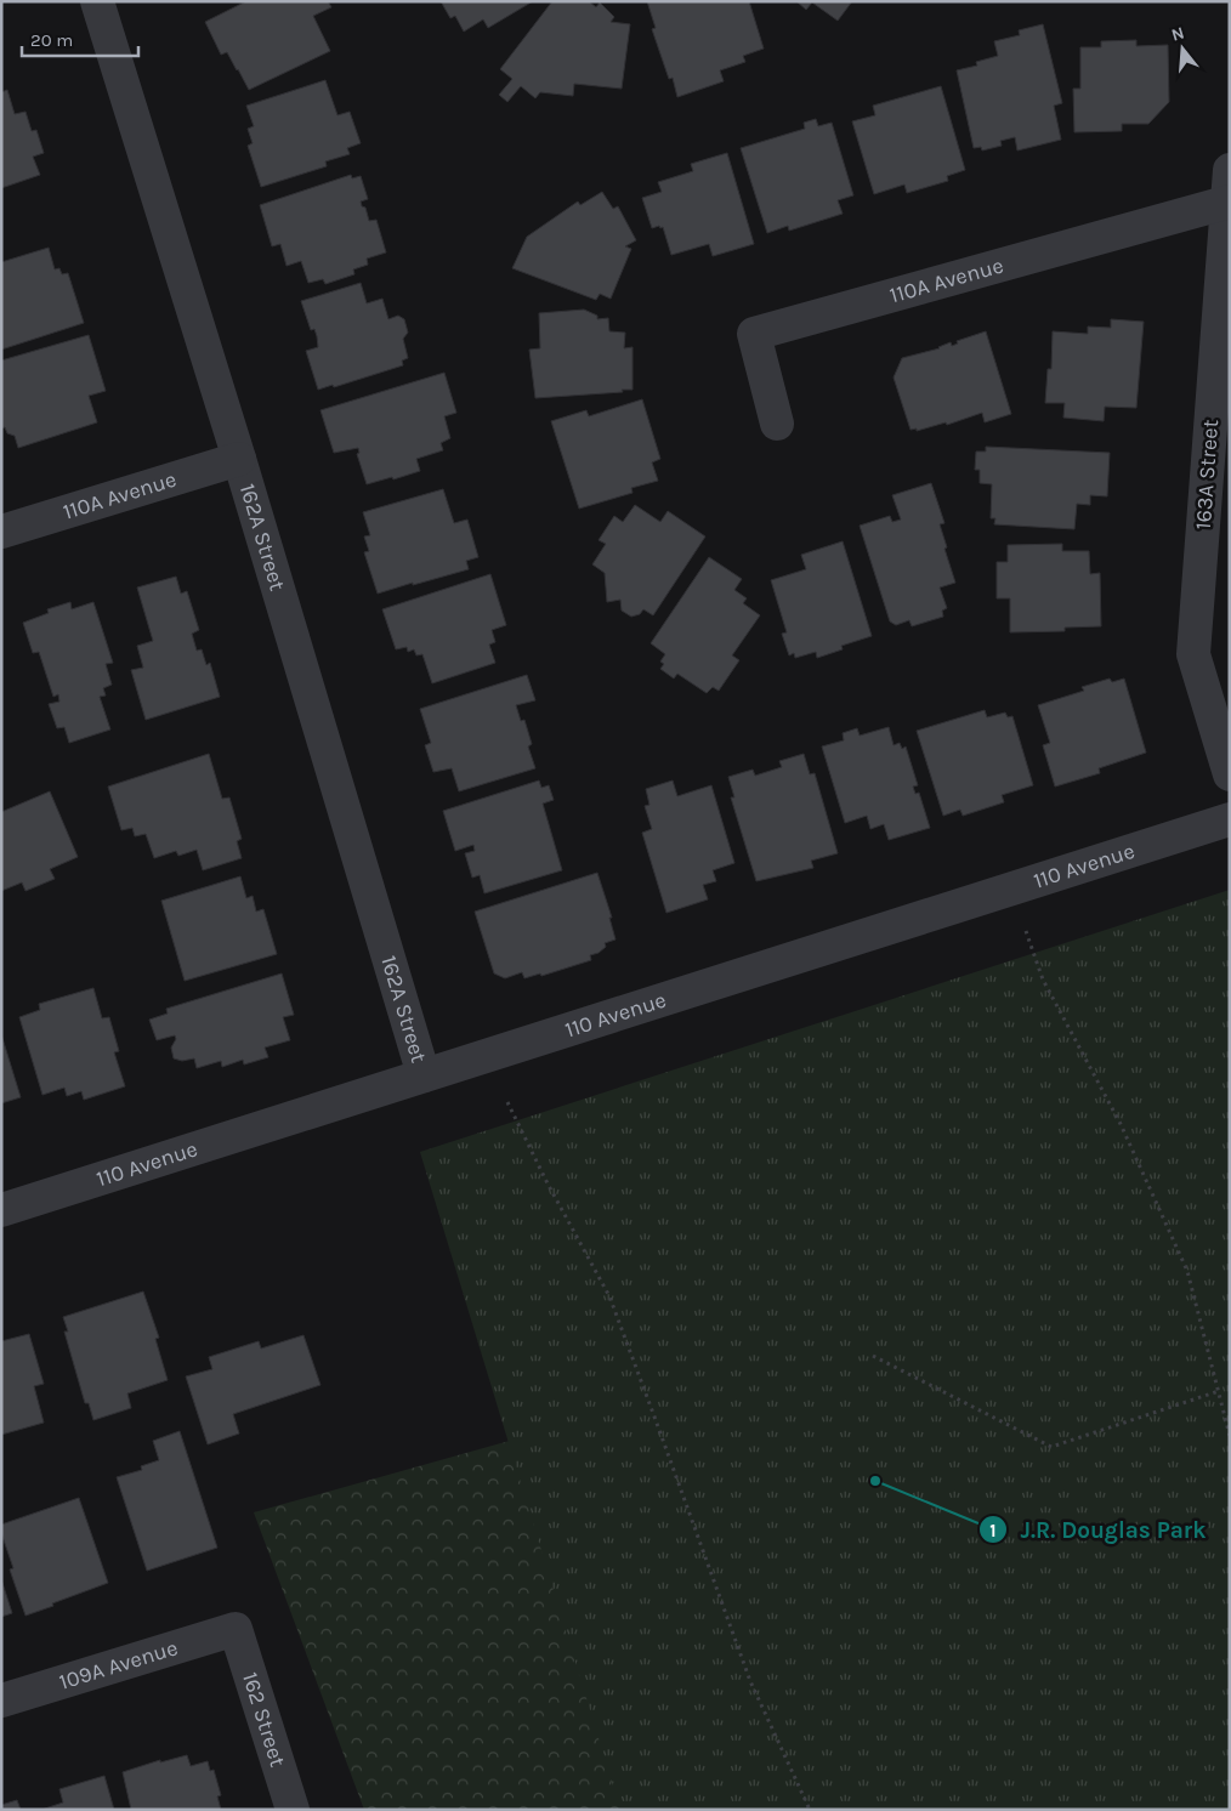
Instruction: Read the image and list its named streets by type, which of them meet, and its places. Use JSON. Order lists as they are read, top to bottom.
{
  "streets": {
    "street": [
      "110A Avenue",
      "163A Street",
      "162A Street",
      "110 Avenue",
      "109A Avenue",
      "162 Street"
    ]
  },
  "crossings": [
    ["110A Avenue", "163A Street"],
    ["110A Avenue", "162A Street"],
    ["162A Street", "110 Avenue"],
    ["109A Avenue", "162 Street"]
  ],
  "places": ["J.R. Douglas Park"],
  "scale_bar": "20 m",
  "north": "top"
}
